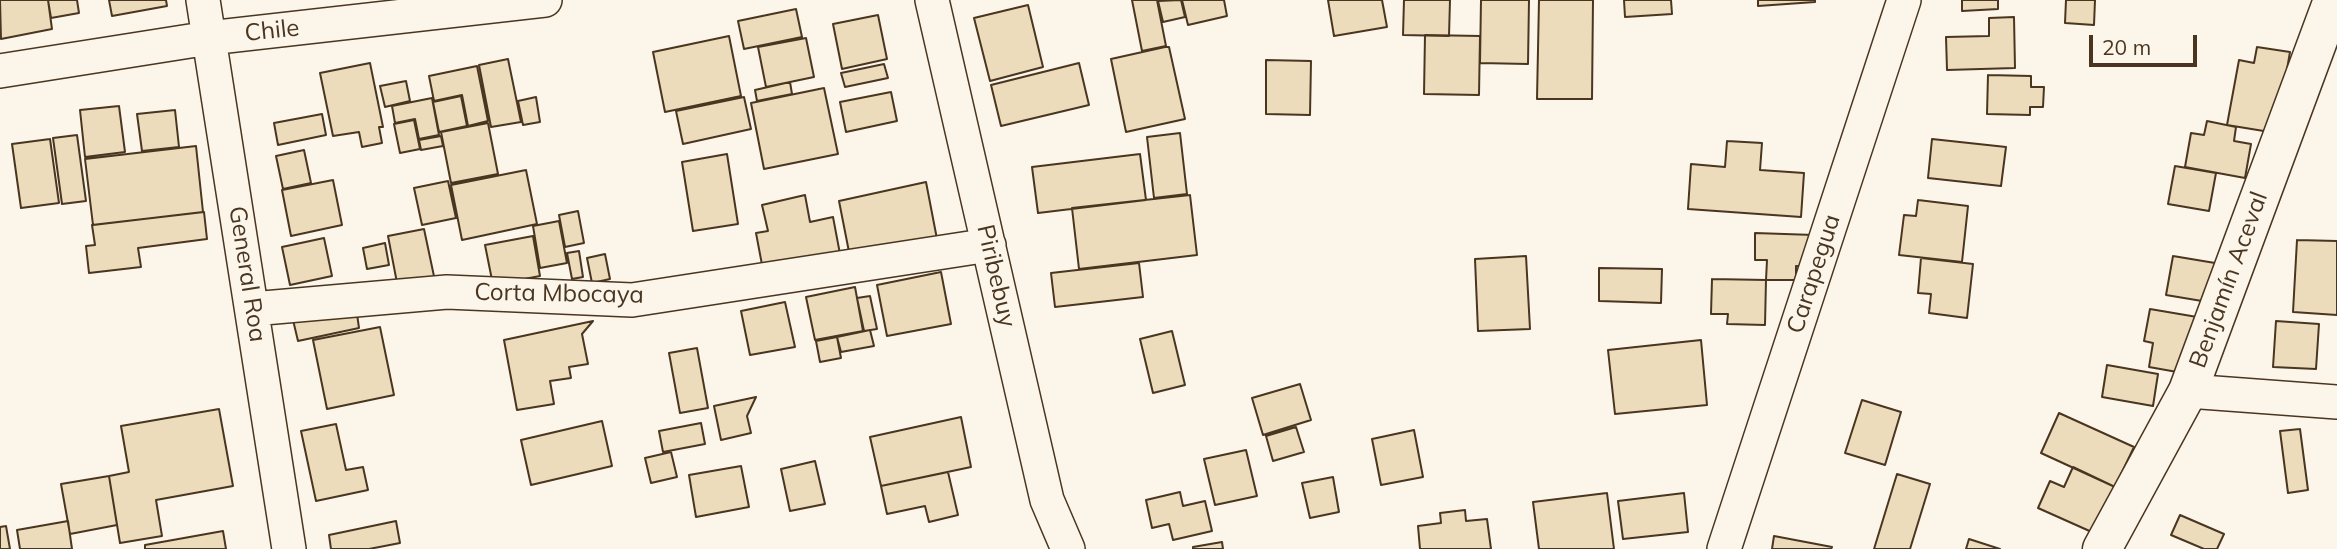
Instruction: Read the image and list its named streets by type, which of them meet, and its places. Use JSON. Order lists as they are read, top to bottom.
{
  "streets": {
    "street": [
      "Chile",
      "General Roa",
      "Carapegua",
      "Piribebuy",
      "Benjamín Aceval",
      "Corta Mbocaya"
    ]
  },
  "crossings": [
    ["Chile", "General Roa"],
    ["General Roa", "Corta Mbocaya"],
    ["Piribebuy", "Corta Mbocaya"]
  ],
  "scale_bar": "20 m"
}
